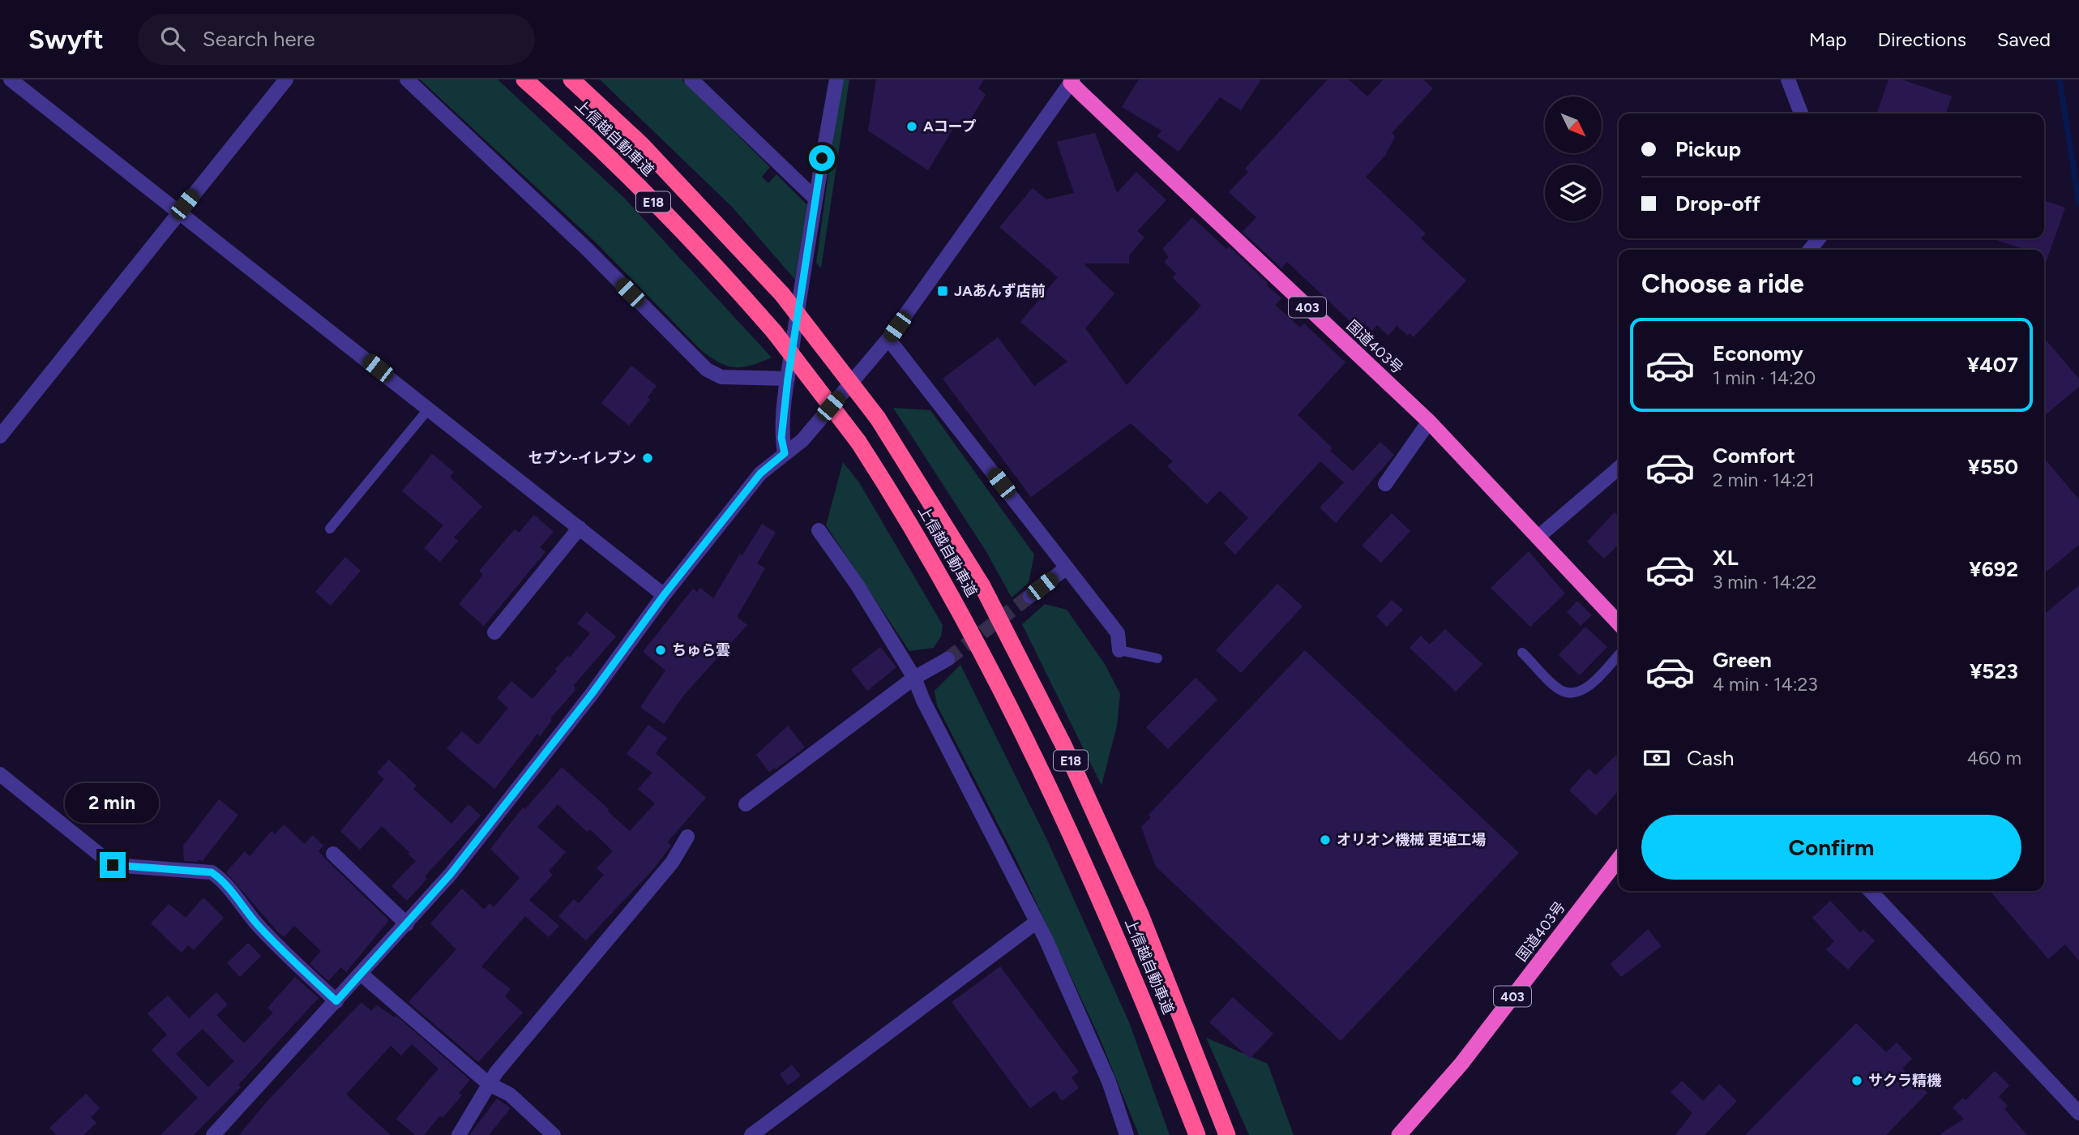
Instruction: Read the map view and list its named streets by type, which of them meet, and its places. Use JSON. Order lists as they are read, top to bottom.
{
  "streets": {
    "highway": [
      "上信越自動車道",
      "E18",
      "403",
      "国道403号"
    ]
  },
  "places": {
    "other": [
      "Aコープ",
      "セブン-イレブン",
      "ちゅら雲",
      "オリオン機械 更埴工場",
      "サクラ精機"
    ],
    "transit": ["JAあんず店前"]
  },
  "north": "bottom right",
  "page": {
    "header": "Swyft",
    "search": "Search here",
    "nav": ["Map", "Directions", "Saved"],
    "banner": ["Pickup", "Drop-off"],
    "heading": "Choose a ride",
    "list": [
      {
        "name": "Economy",
        "note": "1 min · 14:20",
        "value": "¥407"
      },
      {
        "name": "Comfort",
        "note": "2 min · 14:21",
        "value": "¥550"
      },
      {
        "name": "XL",
        "note": "3 min · 14:22",
        "value": "¥692"
      },
      {
        "name": "Green",
        "note": "4 min · 14:23",
        "value": "¥523"
      }
    ],
    "pay": ["Cash", "460 m"],
    "bubble": "2 min",
    "buttons": "Confirm"
  }
}
